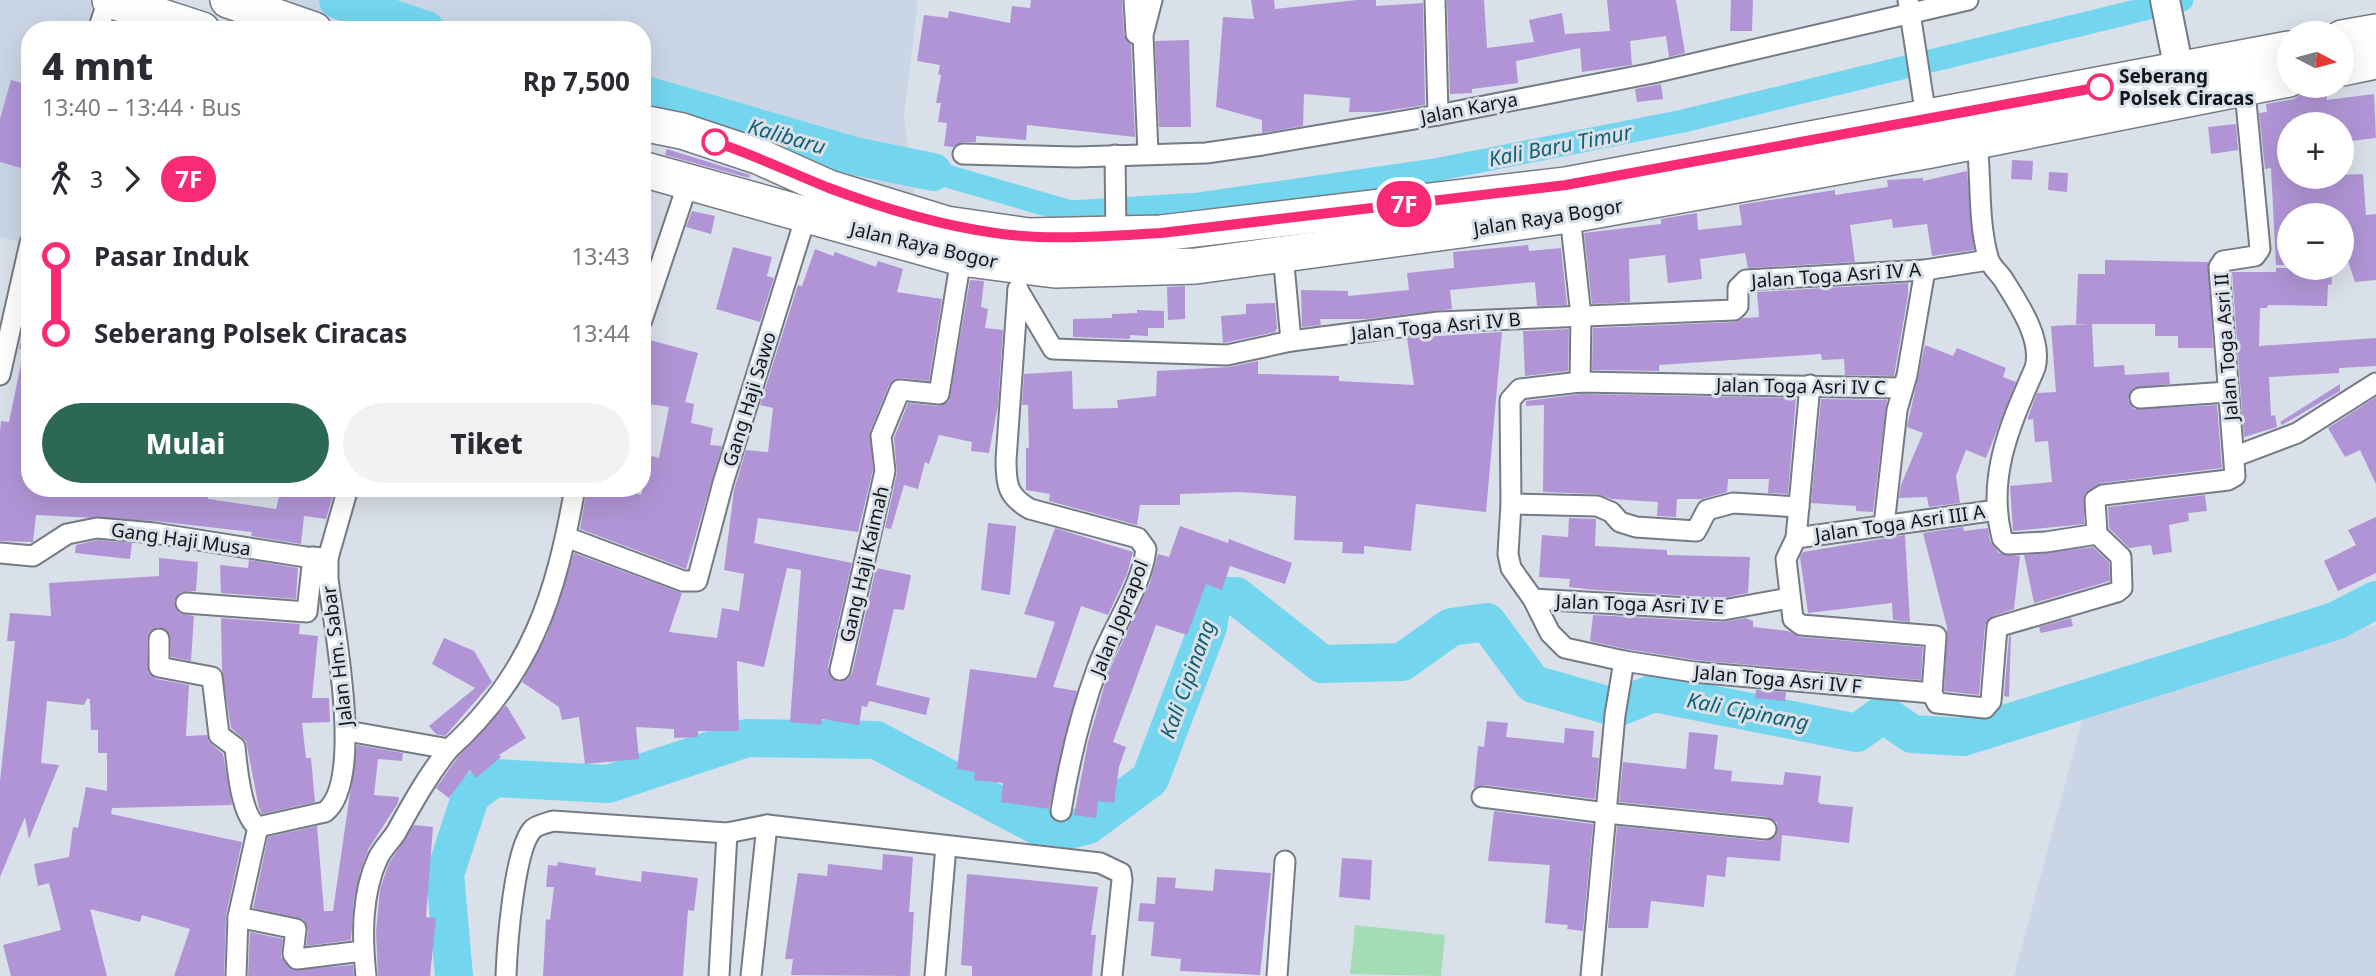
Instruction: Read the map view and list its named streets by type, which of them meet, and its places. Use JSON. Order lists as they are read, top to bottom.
{
  "streets": {
    "highway": ["Jalan Raya Bogor"],
    "street": [
      "Jalan Karya",
      "Jalan Toga Asri IV A",
      "Jalan Toga Asri IV B",
      "Jalan Toga Asri II",
      "Jalan Toga Asri IV C",
      "Gang Haji Sawo",
      "Jalan Toga Asri III A",
      "Gang Haji Musa",
      "Gang Haji Kaimah",
      "Jalan Toga Asri IV E",
      "Jalan Joprapol",
      "Jalan Hm. Sabar",
      "Jalan Toga Asri IV F"
    ]
  },
  "crossings": [
    ["Jalan Raya Bogor", "Jalan Toga Asri IV B"],
    ["Jalan Raya Bogor", "Jalan Toga Asri II"],
    ["Jalan Raya Bogor", "Gang Haji Sawo"],
    ["Jalan Raya Bogor", "Gang Haji Kaimah"],
    ["Jalan Raya Bogor", "Jalan Joprapol"],
    ["Jalan Toga Asri IV A", "Jalan Toga Asri IV B"],
    ["Jalan Toga Asri IV A", "Jalan Toga Asri IV C"],
    ["Jalan Toga Asri IV B", "Jalan Joprapol"],
    ["Jalan Toga Asri IV C", "Jalan Toga Asri IV F"],
    ["Jalan Toga Asri III A", "Jalan Toga Asri IV E"],
    ["Jalan Toga Asri III A", "Jalan Toga Asri IV F"],
    ["Gang Haji Musa", "Jalan Hm. Sabar"],
    ["Jalan Toga Asri IV E", "Jalan Toga Asri IV F"]
  ],
  "water": ["Kalibaru", "Kali Baru Timur", "Kali Cipinang"],
  "places": ["Seberang Polsek Ciracas"],
  "lines": ["bus line 7F"],
  "north": "right",
  "page": {
    "on_map": "7F",
    "map_buttons": ["+", "−"],
    "heading": ["4 mnt", "13:40 – 13:44 · Bus", "Rp 7,500"],
    "legs": ["3", "7F"],
    "list": [
      {
        "name": "Pasar Induk",
        "value": "13:43"
      },
      {
        "name": "Seberang Polsek Ciracas",
        "value": "13:44"
      }
    ],
    "buttons": ["Mulai", "Tiket"]
  }
}
